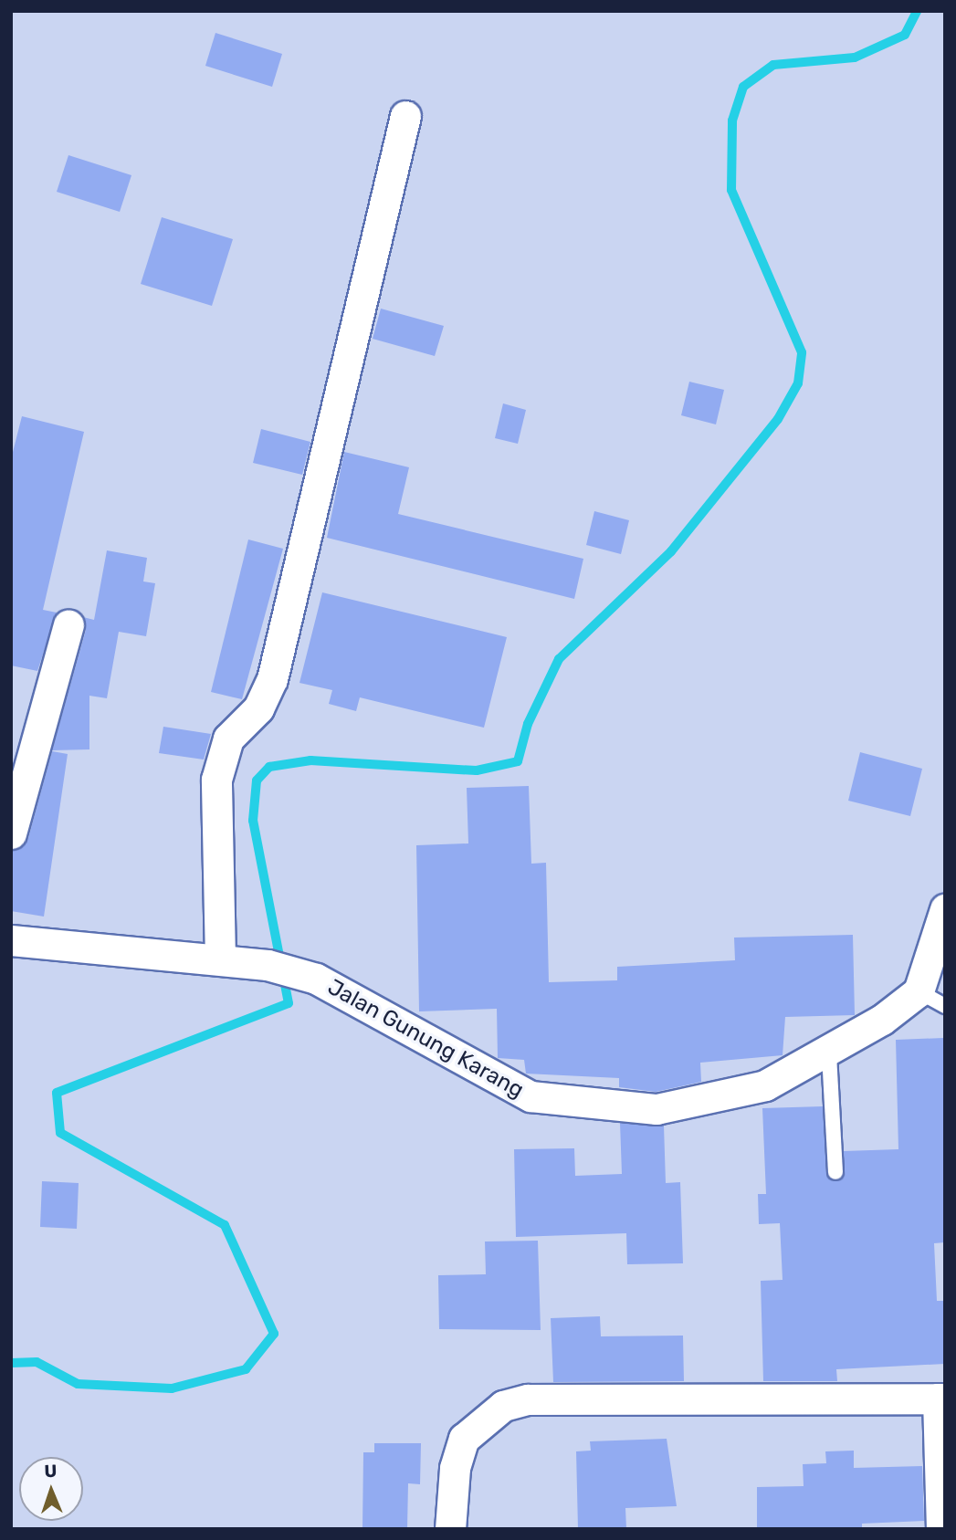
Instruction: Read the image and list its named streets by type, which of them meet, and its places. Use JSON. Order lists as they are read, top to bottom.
{
  "streets": {
    "street": ["Jalan Gunung Karang"]
  },
  "north": "top"
}
